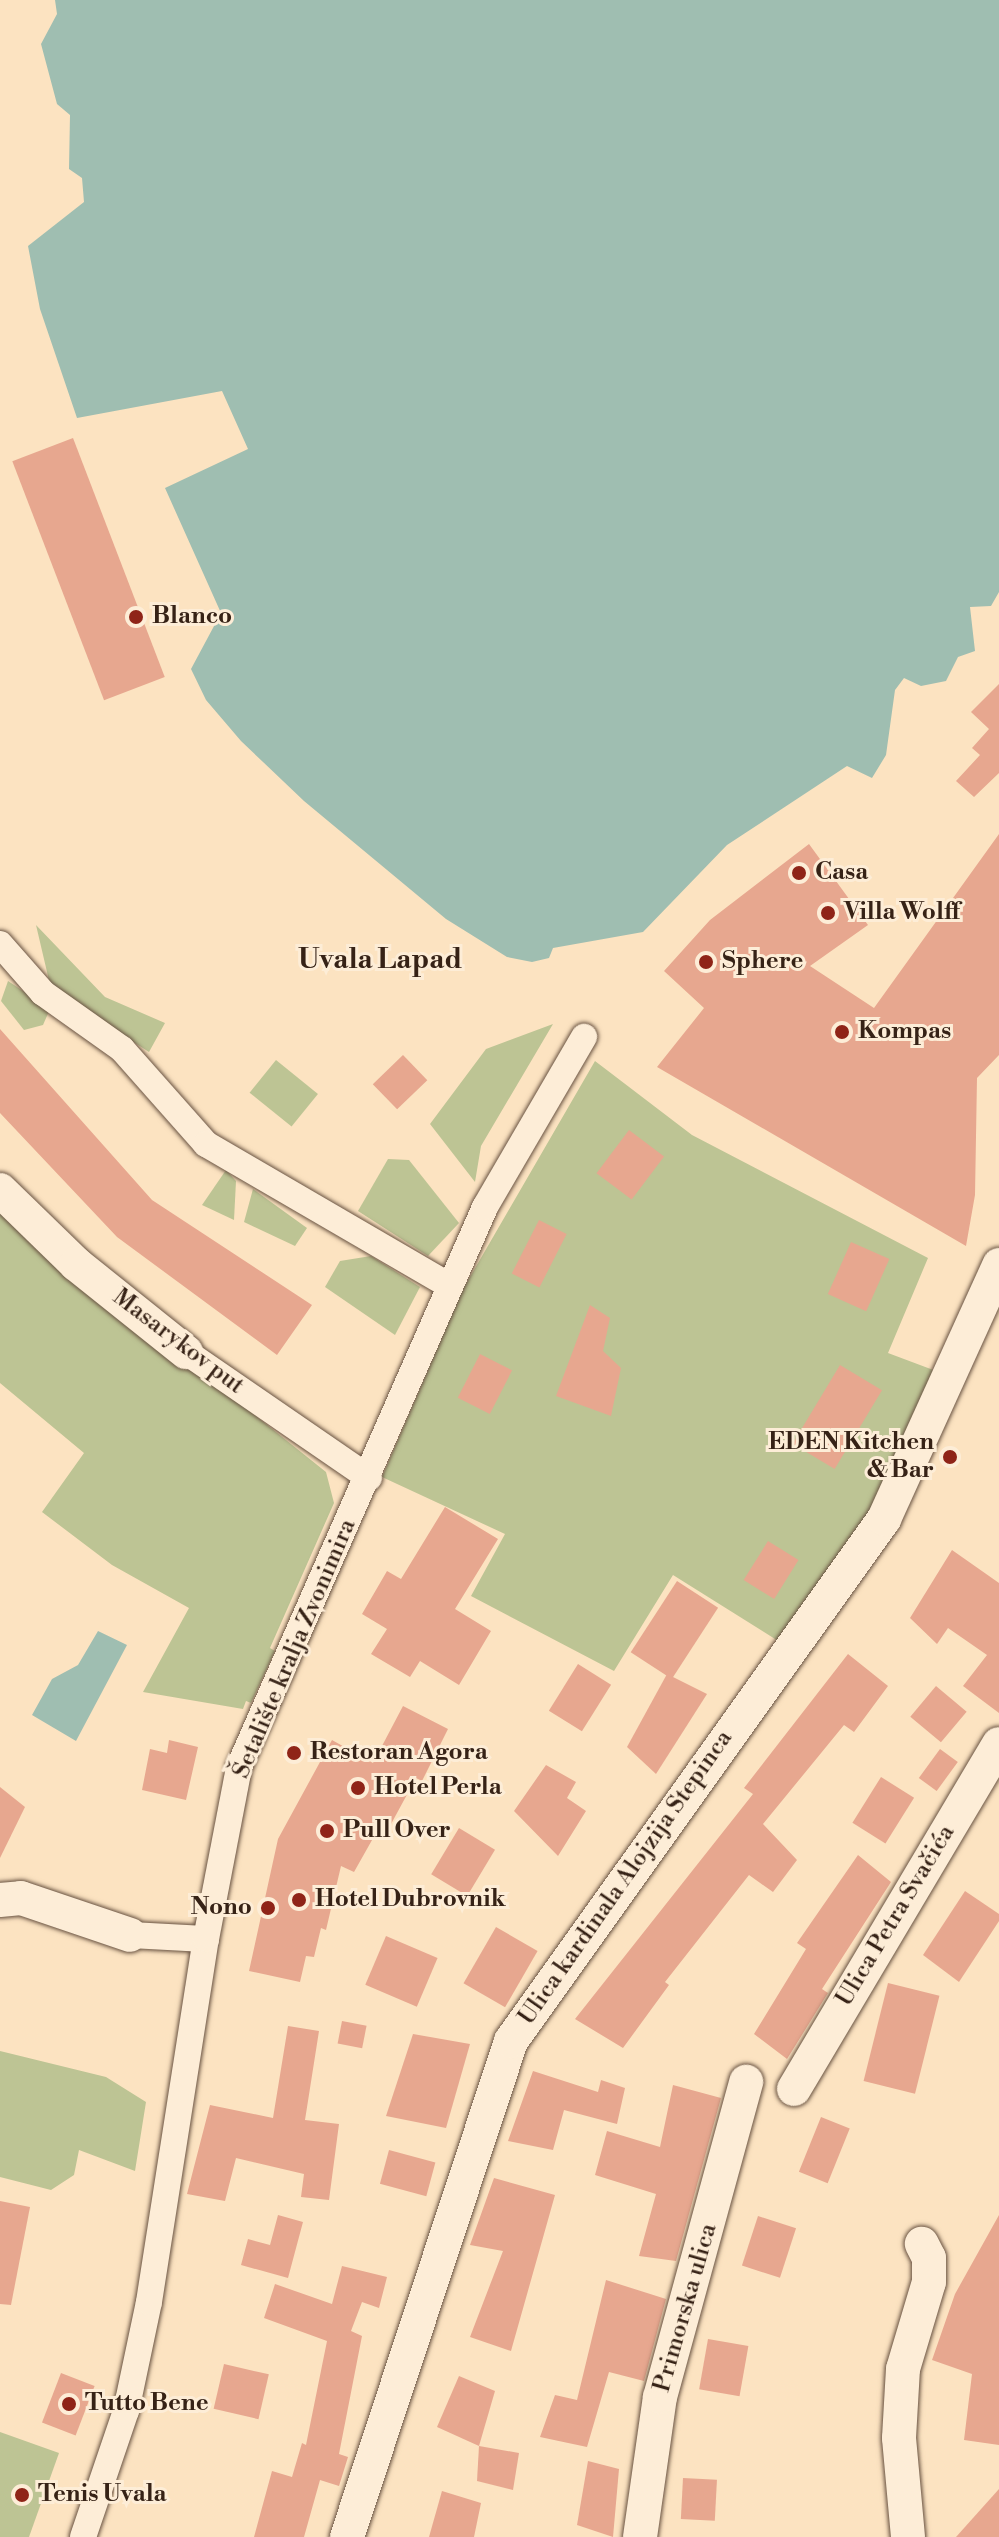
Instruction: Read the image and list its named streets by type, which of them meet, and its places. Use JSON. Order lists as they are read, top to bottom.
{
  "streets": {
    "street": [
      "Masarykov put",
      "Šetalište kralja Zvonimira",
      "Ulica kardinala Alojzija Stepinca",
      "Ulica Petra Svačića",
      "Primorska ulica"
    ]
  },
  "crossings": [
    ["Masarykov put", "Šetalište kralja Zvonimira"]
  ],
  "districts": ["Uvala Lapad"],
  "places": [
    "Blanco",
    "Casa",
    "Villa Wolff",
    "Sphere",
    "Kompas",
    "EDEN Kitchen & Bar",
    "Restoran Agora",
    "Hotel Perla",
    "Pull Over",
    "Hotel Dubrovnik",
    "Nono",
    "Tutto Bene",
    "Tenis Uvala"
  ]
}
